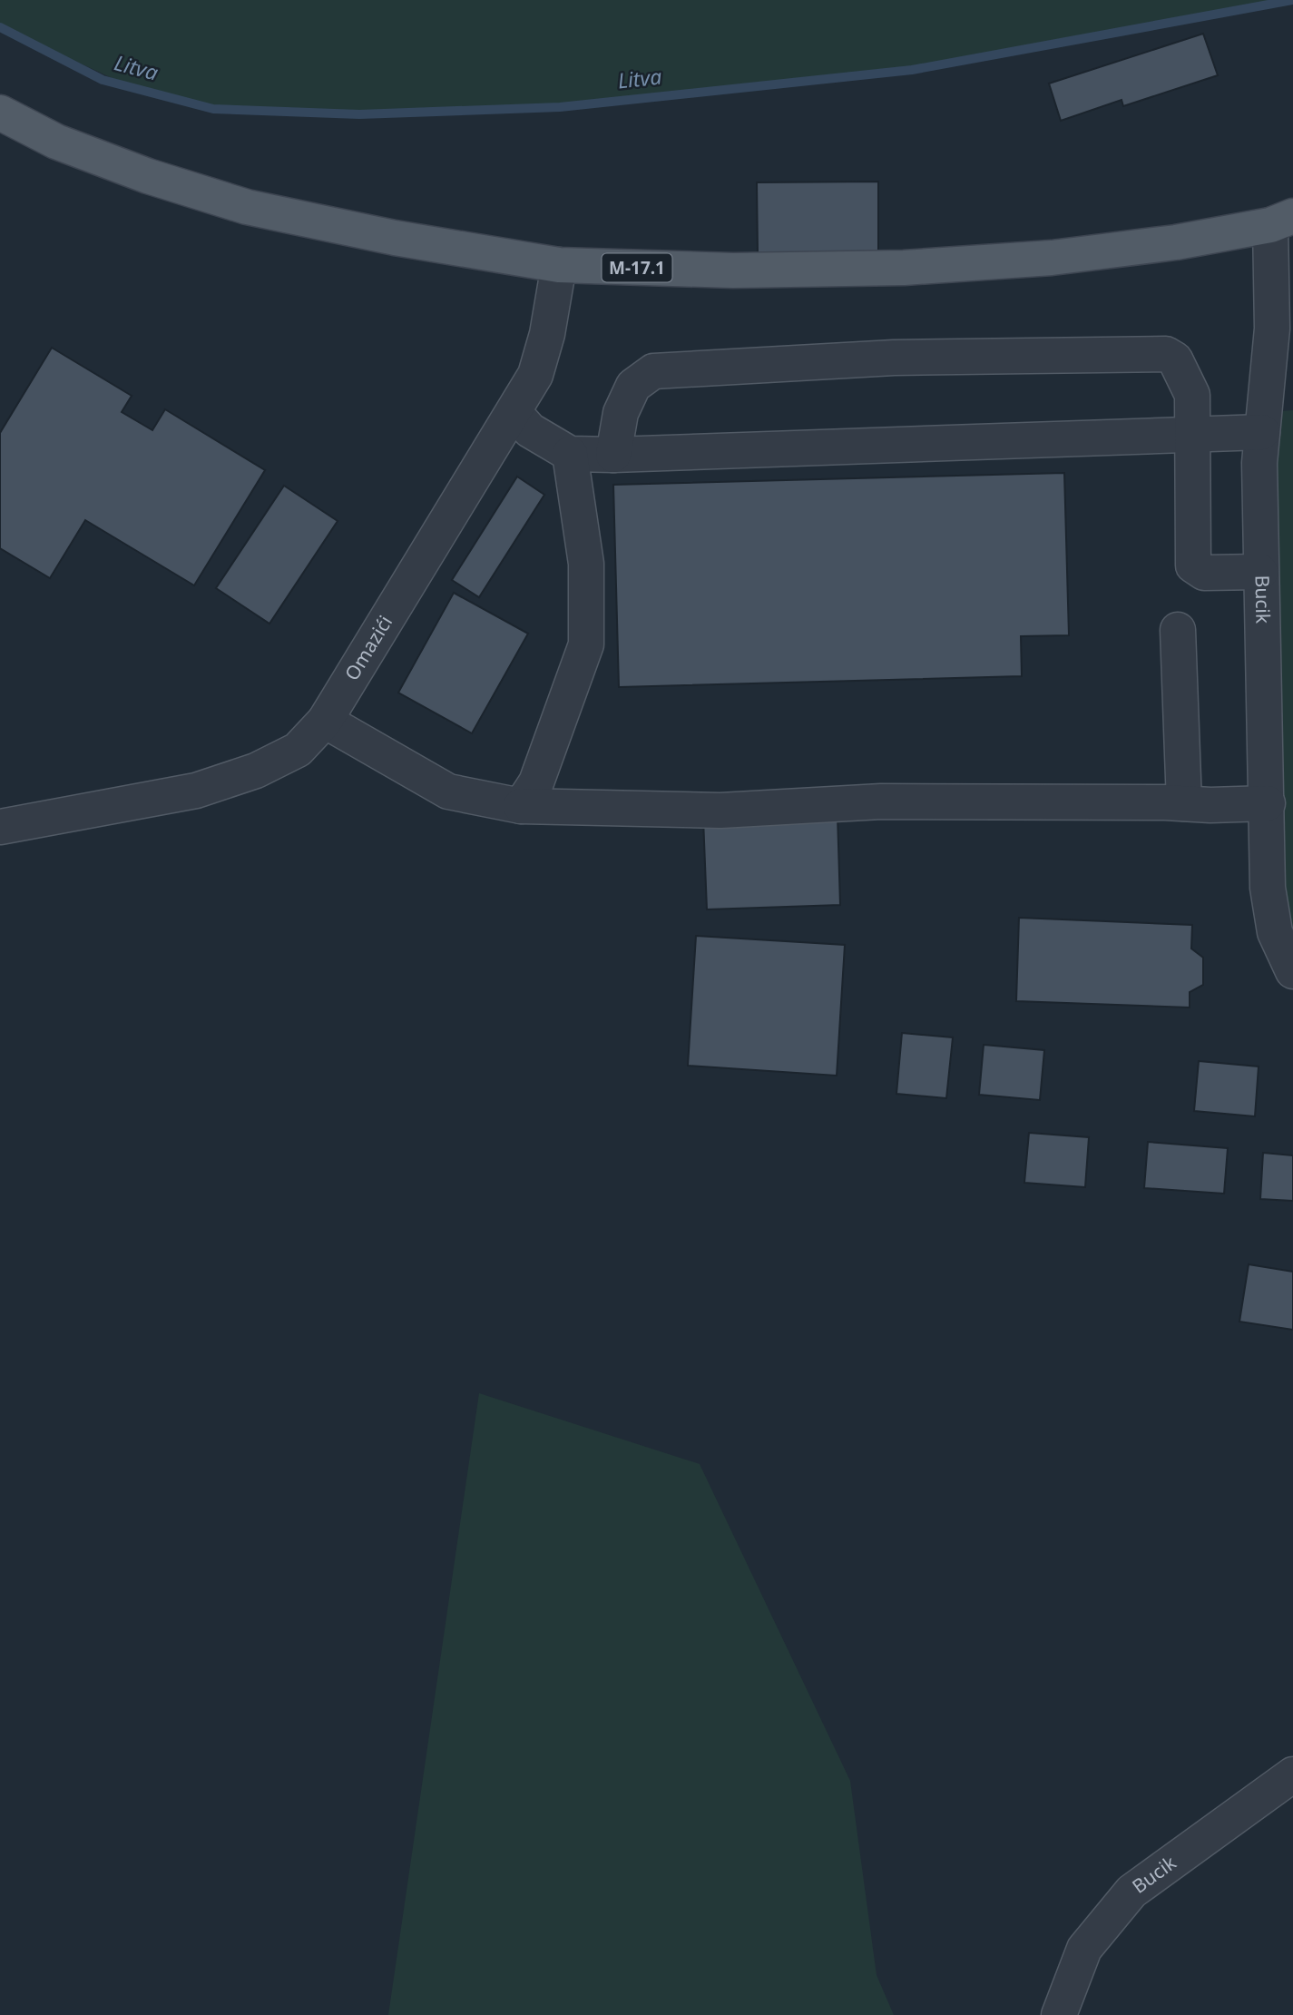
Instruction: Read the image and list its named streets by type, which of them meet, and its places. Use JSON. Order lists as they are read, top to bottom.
{
  "streets": {
    "main road": ["M-17.1"],
    "street": ["Bucik", "Omazići"]
  },
  "crossings": [
    ["M-17.1", "Bucik"],
    ["M-17.1", "Omazići"]
  ],
  "water": ["Litva"]
}
